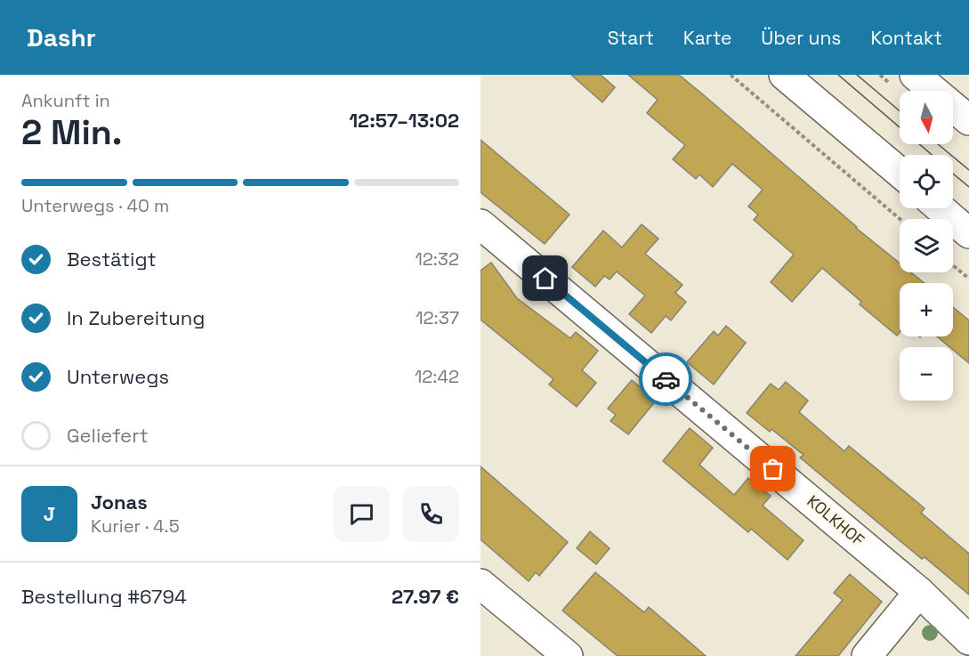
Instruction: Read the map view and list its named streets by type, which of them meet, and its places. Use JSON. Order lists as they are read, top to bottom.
{
  "streets": {
    "street": ["KOLKHOF"]
  },
  "north": "bottom",
  "page": {
    "header": "Dashr",
    "nav": [
      "Start",
      "Karte",
      "Über uns",
      "Kontakt"
    ],
    "heading": ["2 Min.", "Ankunft in", "12:57–13:02"],
    "panel": [
      "Jonas",
      "Kurier · 4.5",
      "Bestellung #6794",
      "27.97 €"
    ],
    "map_buttons": ["+", "−"],
    "bar": "Unterwegs · 40 m",
    "list": [
      ["Bestätigt", "12:32"],
      ["In Zubereitung", "12:37"],
      ["Unterwegs", "12:42"],
      "Geliefert"
    ],
    "round": "J"
  }
}
